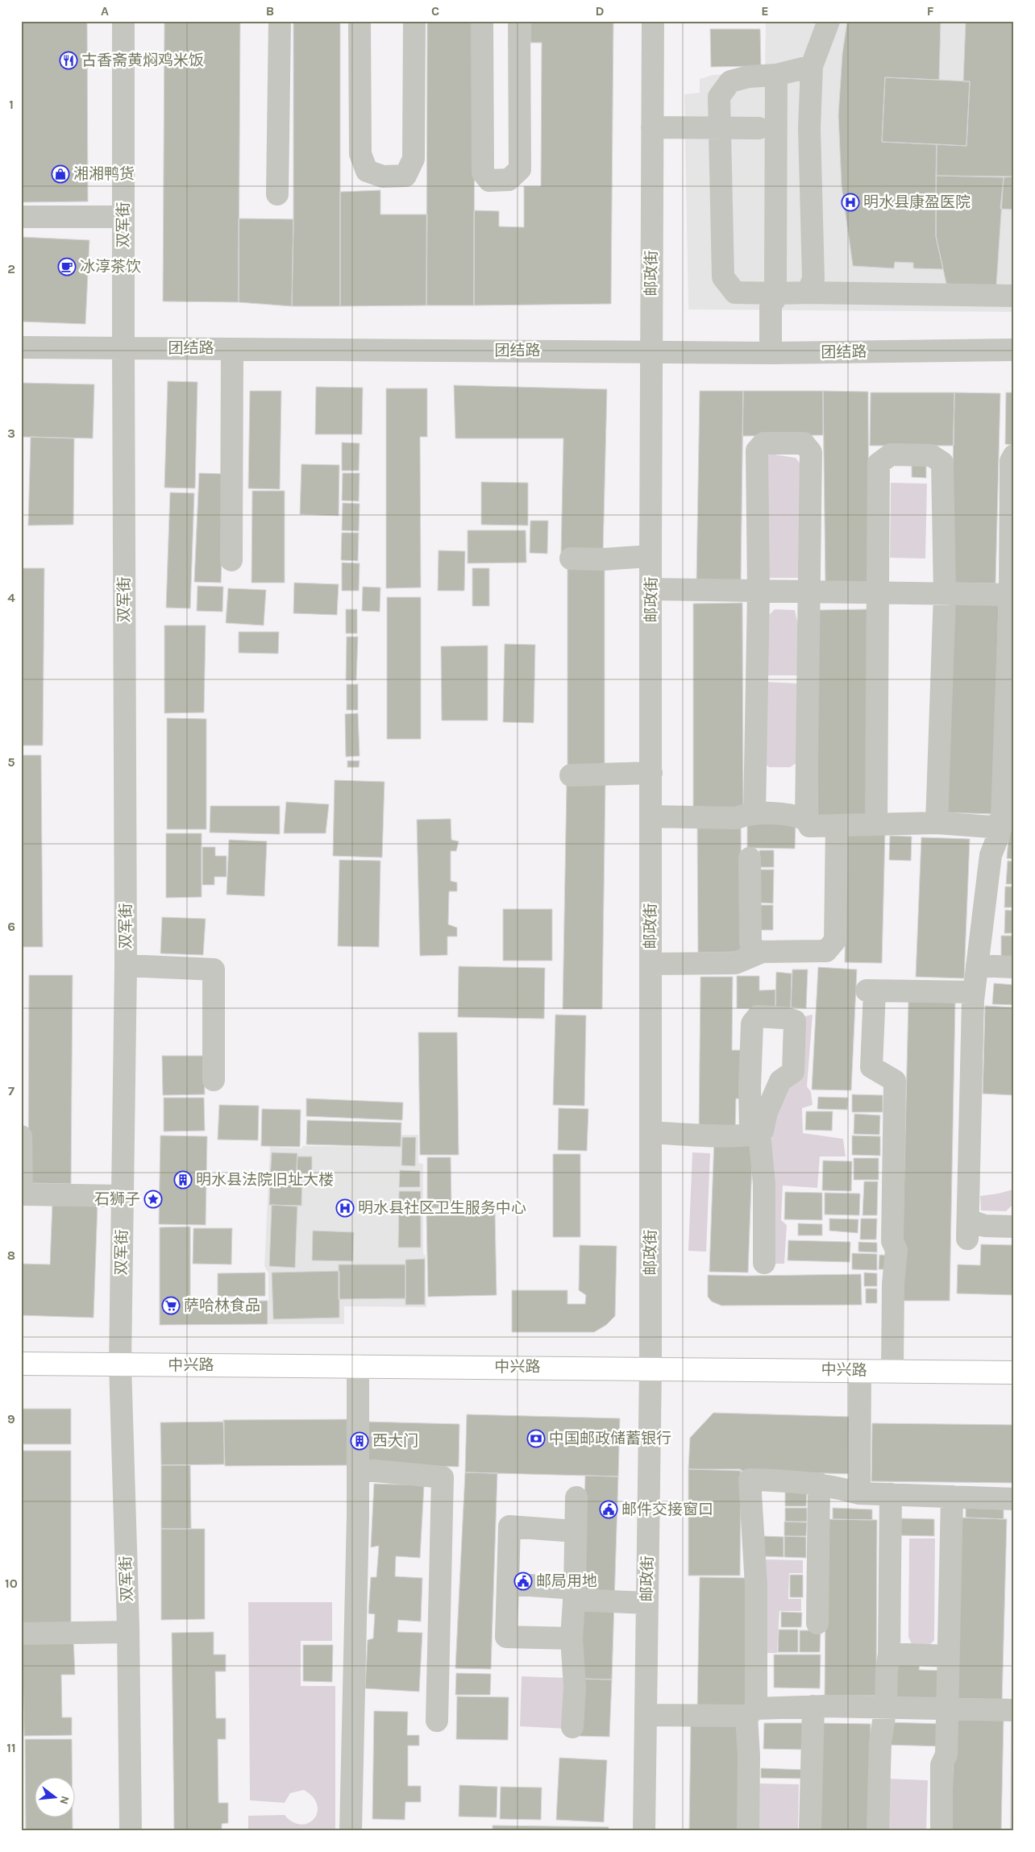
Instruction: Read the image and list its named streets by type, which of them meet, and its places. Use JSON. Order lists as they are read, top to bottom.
{
  "streets": {
    "main road": ["中兴路"],
    "street": ["双军街", "邮政街", "团结路"]
  },
  "crossings": [
    ["双军街", "团结路"],
    ["双军街", "中兴路"],
    ["邮政街", "团结路"],
    ["邮政街", "中兴路"]
  ],
  "places": {
    "restaurant": ["古香斋黄焖鸡米饭"],
    "shop": ["湘湘鸭货"],
    "hospital": ["明水县康盈医院", "明水县社区卫生服务中心"],
    "cafe": ["冰淳茶饮"],
    "building": ["明水县法院旧址大楼", "西大门"],
    "place": ["石狮子"],
    "supermarket": ["萨哈林食品"],
    "bank": ["中国邮政储蓄银行"],
    "public building": ["邮件交接窗口", "邮局用地"]
  },
  "north": "right",
  "grid": {
    "columns": [
      "A",
      "B",
      "C",
      "D",
      "E",
      "F"
    ],
    "rows": [
      "1",
      "2",
      "3",
      "4",
      "5",
      "6",
      "7",
      "8",
      "9",
      "10",
      "11"
    ]
  }
}
